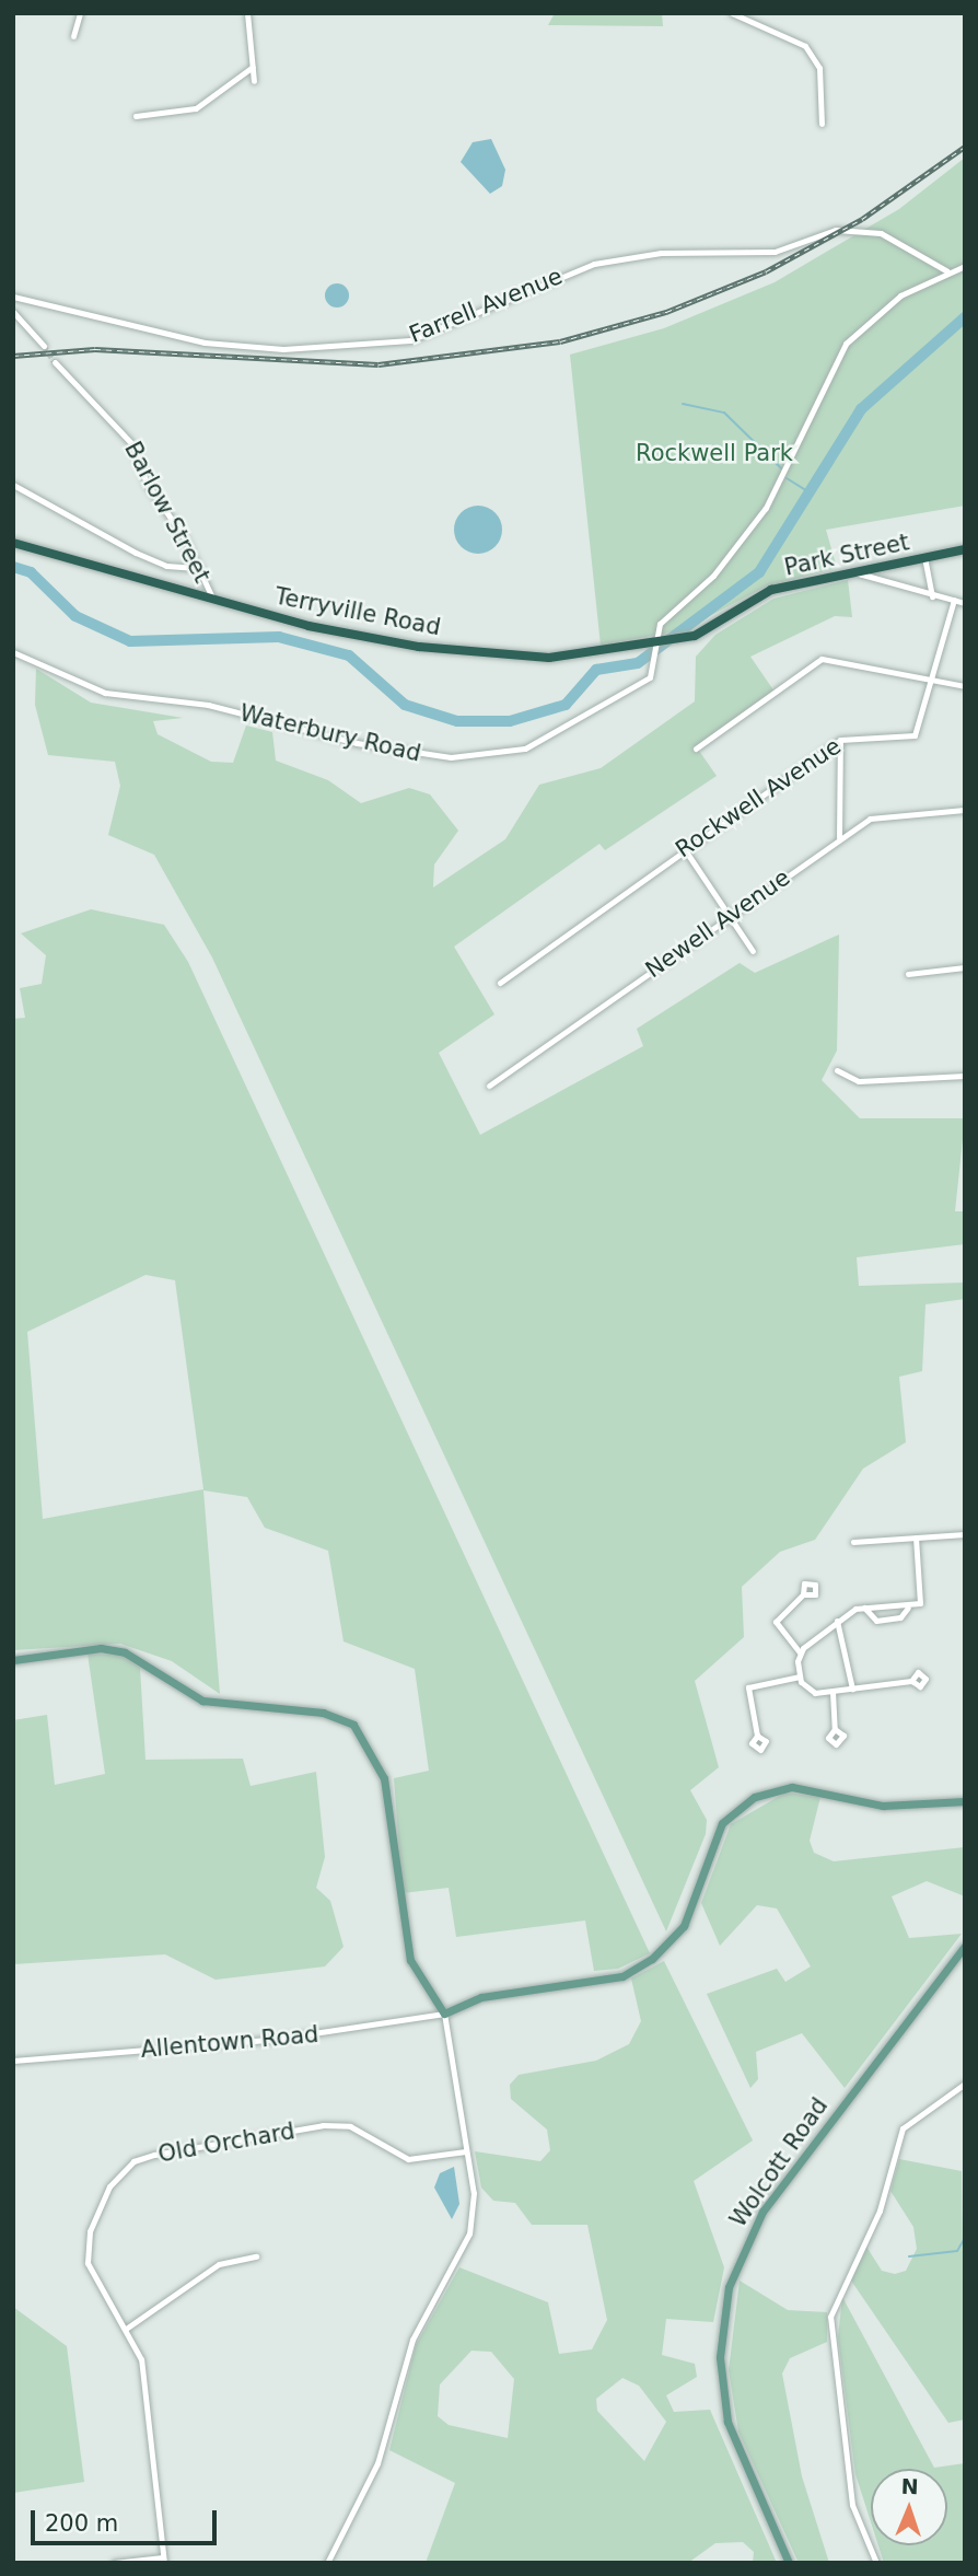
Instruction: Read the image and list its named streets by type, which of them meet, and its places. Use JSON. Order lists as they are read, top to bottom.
{
  "streets": {
    "highway": ["Park Street", "Terryville Road"],
    "main road": ["Wolcott Road"],
    "street": [
      "Farrell Avenue",
      "Barlow Street",
      "Waterbury Road",
      "Rockwell Avenue",
      "Newell Avenue",
      "Allentown Road",
      "Old Orchard"
    ]
  },
  "crossings": [
    ["Barlow Street", "Terryville Road"],
    ["Park Street", "Terryville Road"],
    ["Park Street", "Waterbury Road"],
    ["Terryville Road", "Waterbury Road"]
  ],
  "parks": ["Rockwell Park"],
  "scale_bar": "200 m",
  "north": "top"
}
